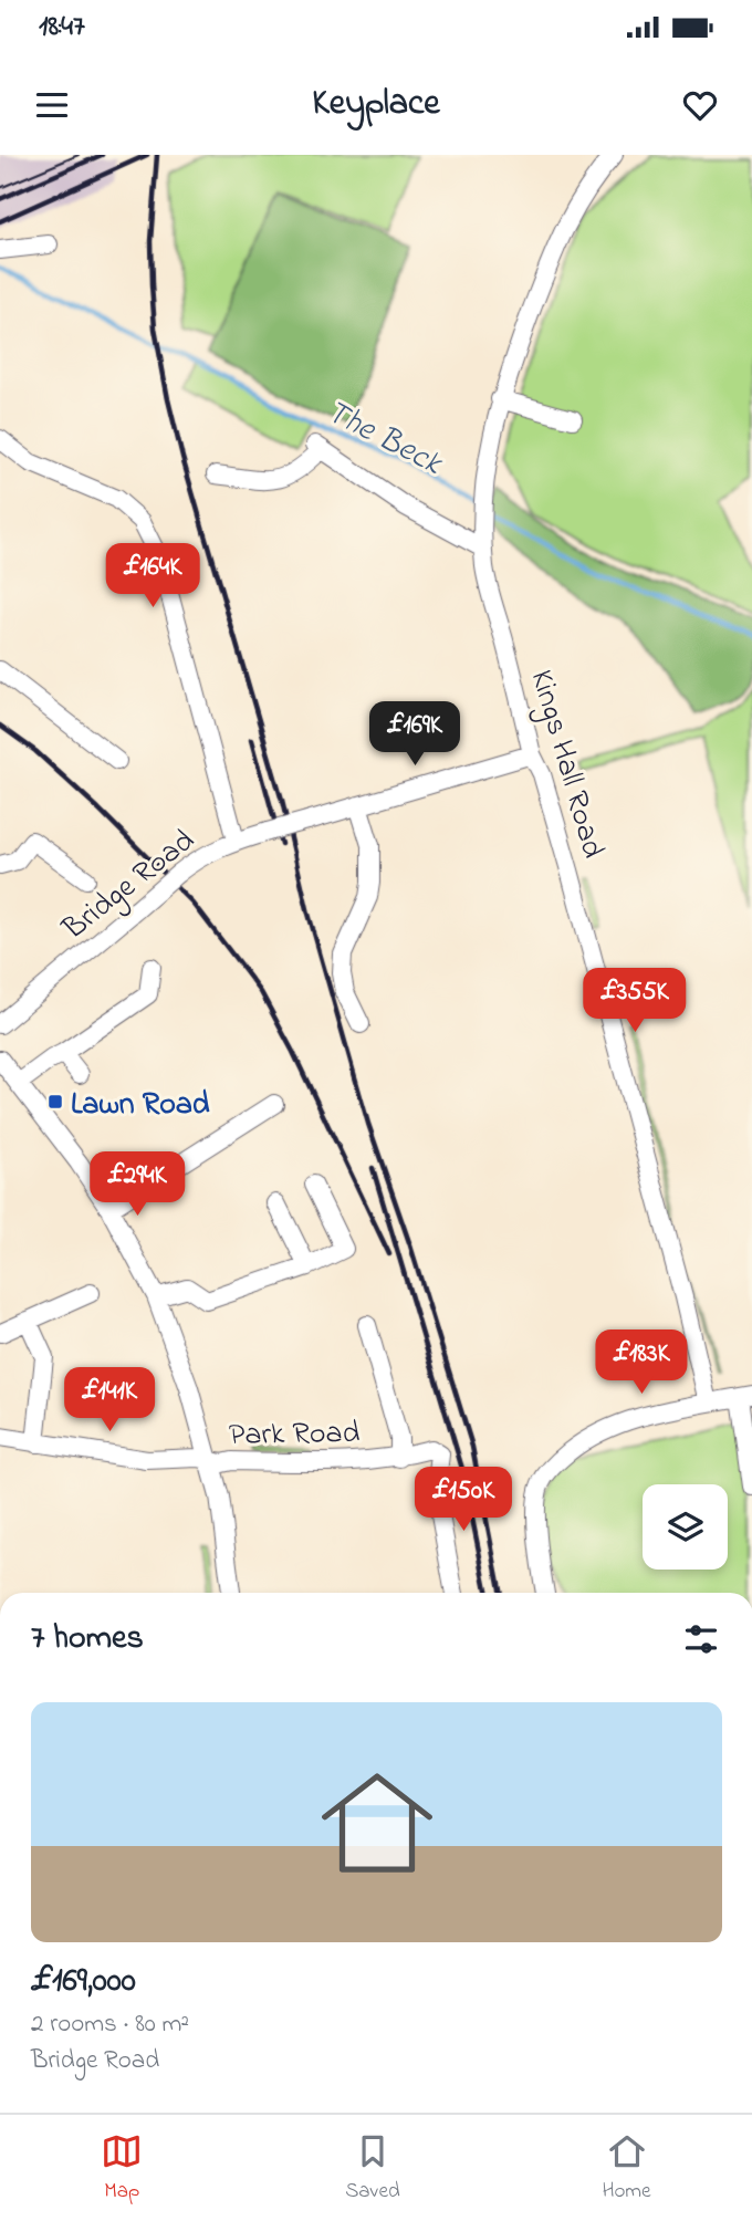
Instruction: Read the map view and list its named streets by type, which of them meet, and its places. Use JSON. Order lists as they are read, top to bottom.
{
  "streets": {
    "street": ["Kings Hall Road", "Bridge Road", "Park Road"]
  },
  "crossings": [
    ["Kings Hall Road", "Bridge Road"]
  ],
  "water": ["The Beck"],
  "places": {
    "transit": ["Lawn Road"]
  },
  "page": {
    "status": "18:47",
    "header": "Keyplace",
    "price": [
      "£164K",
      "£169K",
      "£355K",
      "£294K",
      "£183K",
      "£141K",
      "£150K"
    ],
    "heading": "7 homes",
    "list": [
      {
        "name": "£169,000",
        "note": "2 rooms · 80 m² · Bridge Road"
      }
    ],
    "tabs": ["Map", "Saved", "Home"]
  }
}
